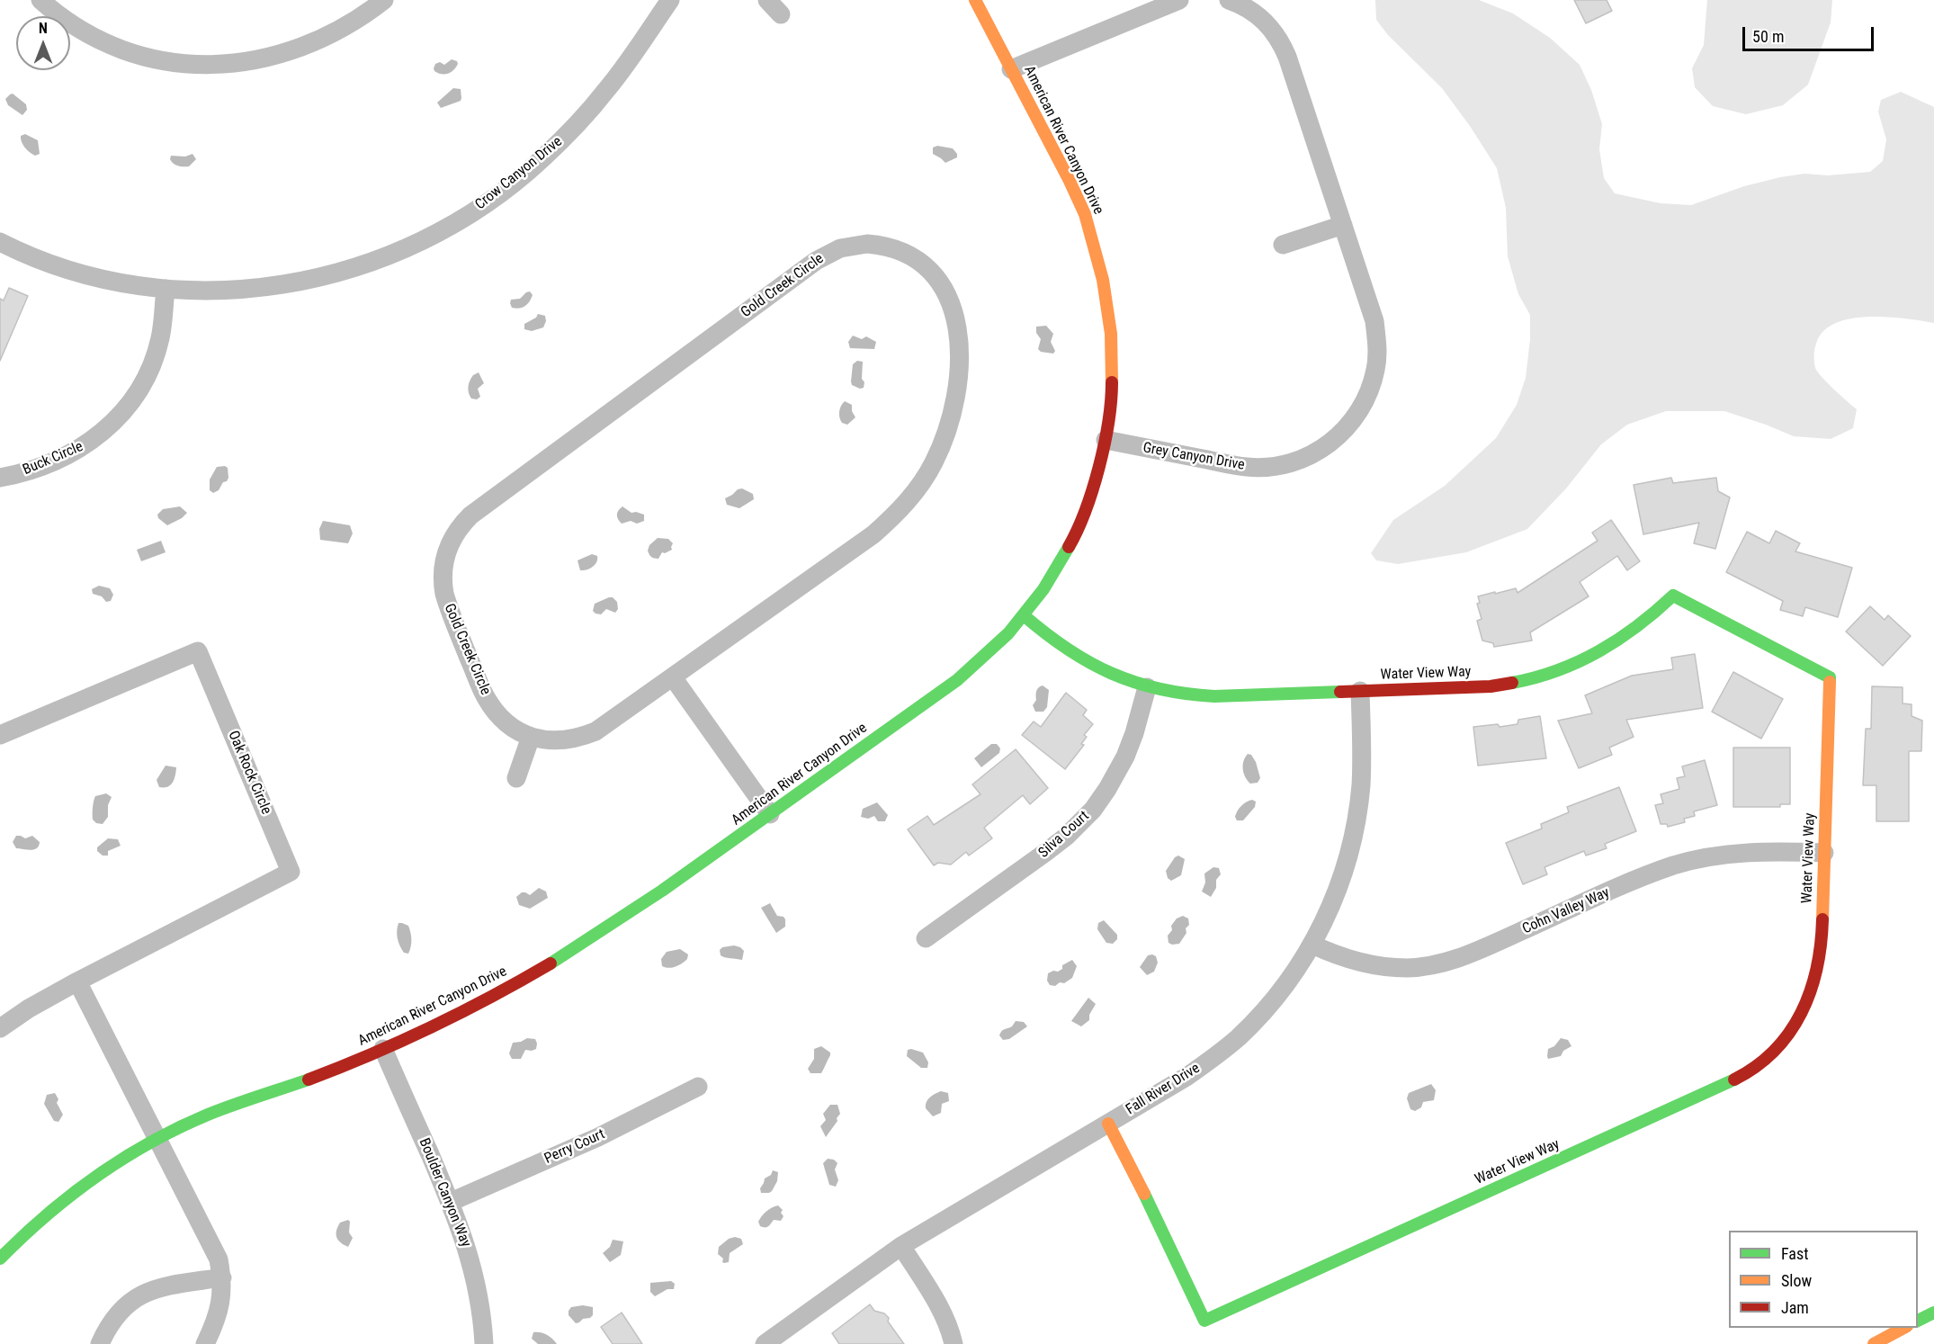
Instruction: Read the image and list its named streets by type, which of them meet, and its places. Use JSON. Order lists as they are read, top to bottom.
{
  "streets": {
    "street": [
      "American River Canyon Drive",
      "Crow Canyon Drive",
      "Gold Creek Circle",
      "Grey Canyon Drive",
      "Buck Circle",
      "Water View Way",
      "Oak Rock Circle",
      "Silva Court",
      "Cohn Valley Way",
      "Fall River Drive",
      "Perry Court",
      "Boulder Canyon Way"
    ]
  },
  "crossings": [
    ["American River Canyon Drive", "Grey Canyon Drive"],
    ["American River Canyon Drive", "Water View Way"],
    ["American River Canyon Drive", "Boulder Canyon Way"],
    ["Crow Canyon Drive", "Buck Circle"],
    ["Water View Way", "Silva Court"],
    ["Water View Way", "Cohn Valley Way"],
    ["Water View Way", "Fall River Drive"],
    ["Cohn Valley Way", "Fall River Drive"],
    ["Perry Court", "Boulder Canyon Way"]
  ],
  "legend": ["Fast", "Slow", "Jam"],
  "scale_bar": "50 m",
  "north": "top"
}
